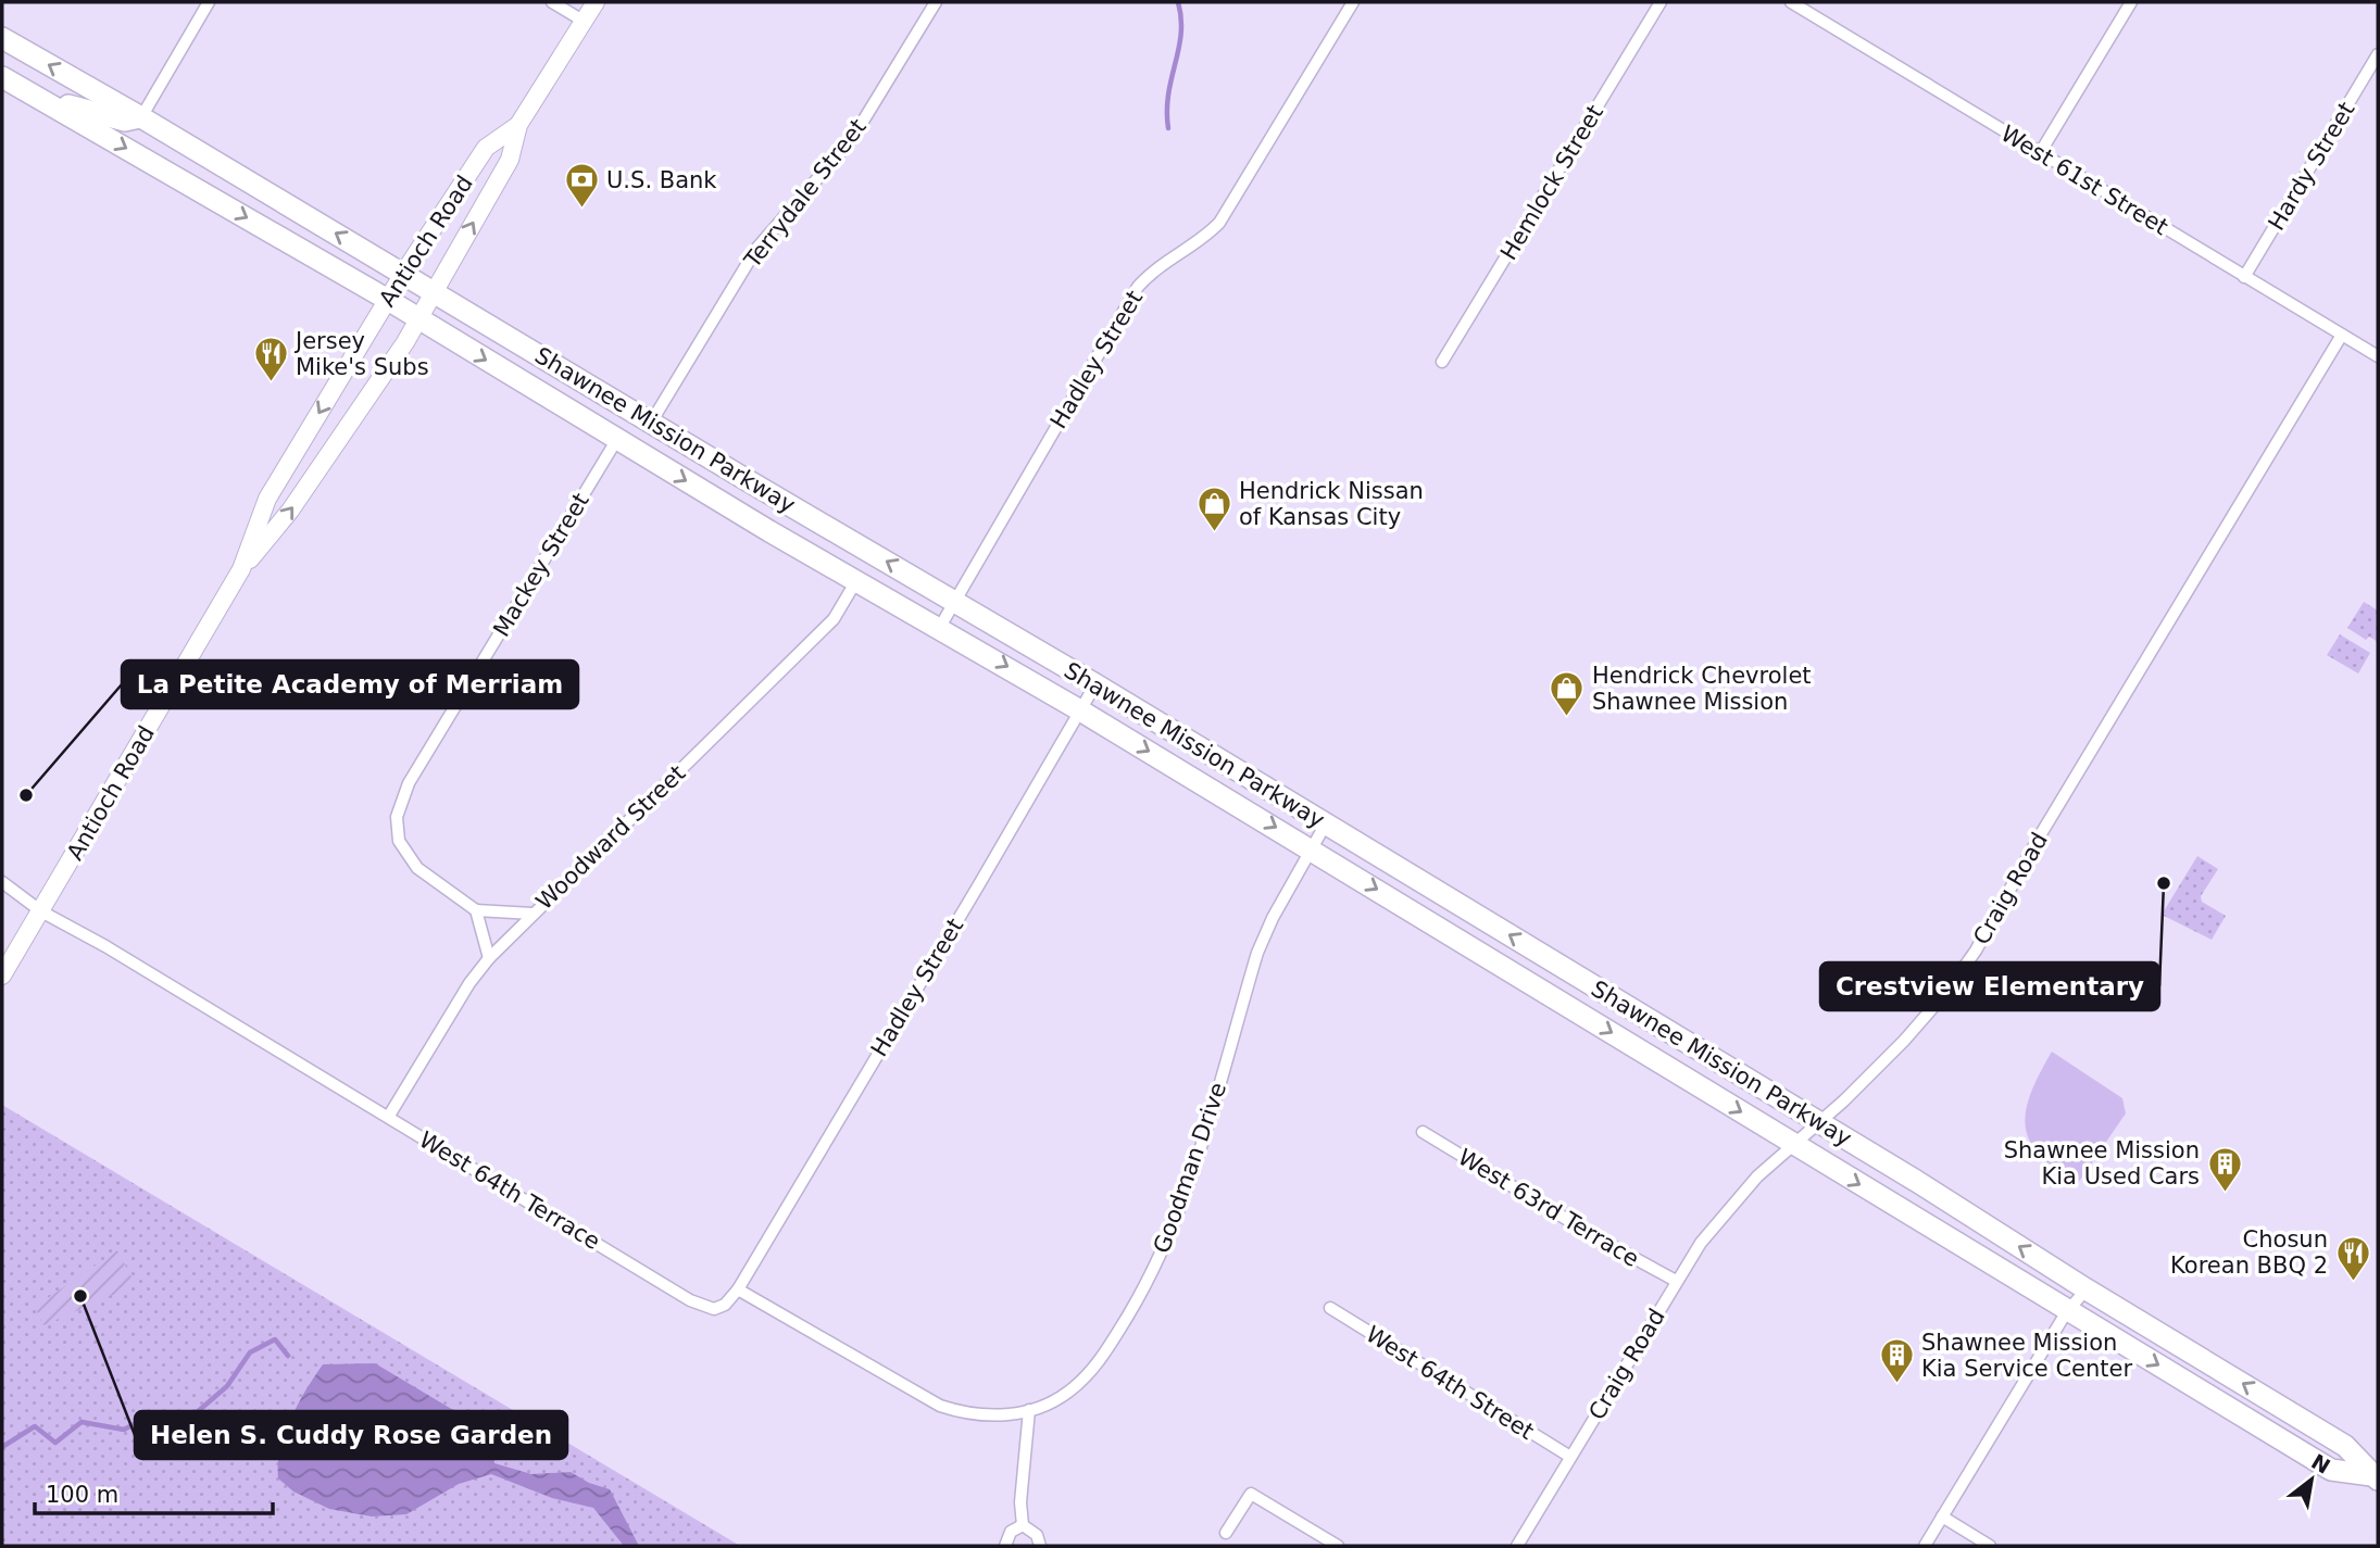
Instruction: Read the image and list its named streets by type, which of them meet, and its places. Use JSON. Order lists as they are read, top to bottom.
{
  "streets": {
    "highway": ["Shawnee Mission Parkway"],
    "main road": ["Antioch Road"],
    "street": [
      "Hardy Street",
      "West 61st Street",
      "Hemlock Street",
      "Terrydale Street",
      "Hadley Street",
      "Mackey Street",
      "Woodward Street",
      "Craig Road",
      "Goodman Drive",
      "West 64th Terrace",
      "West 63rd Terrace",
      "West 64th Street"
    ]
  },
  "crossings": [
    ["Hardy Street", "West 61st Street"],
    ["West 61st Street", "Craig Road"],
    ["Terrydale Street", "Shawnee Mission Parkway"],
    ["Antioch Road", "Shawnee Mission Parkway"],
    ["Antioch Road", "West 64th Terrace"],
    ["Hadley Street", "Shawnee Mission Parkway"],
    ["Hadley Street", "West 64th Terrace"],
    ["Shawnee Mission Parkway", "Mackey Street"],
    ["Shawnee Mission Parkway", "Woodward Street"],
    ["Shawnee Mission Parkway", "Craig Road"],
    ["Shawnee Mission Parkway", "Goodman Drive"],
    ["Woodward Street", "West 64th Terrace"],
    ["Craig Road", "West 63rd Terrace"],
    ["Craig Road", "West 64th Street"]
  ],
  "places": {
    "bank": ["U.S. Bank"],
    "restaurant": ["Jersey Mike's Subs", "Chosun Korean BBQ 2"],
    "shop": ["Hendrick Nissan of Kansas City", "Hendrick Chevrolet Shawnee Mission"],
    "other": ["La Petite Academy of Merriam", "Crestview Elementary", "Helen S. Cuddy Rose Garden"],
    "building": ["Shawnee Mission Kia Used Cars", "Shawnee Mission Kia Service Center"]
  },
  "scale_bar": "100 m",
  "north": "top right"
}
